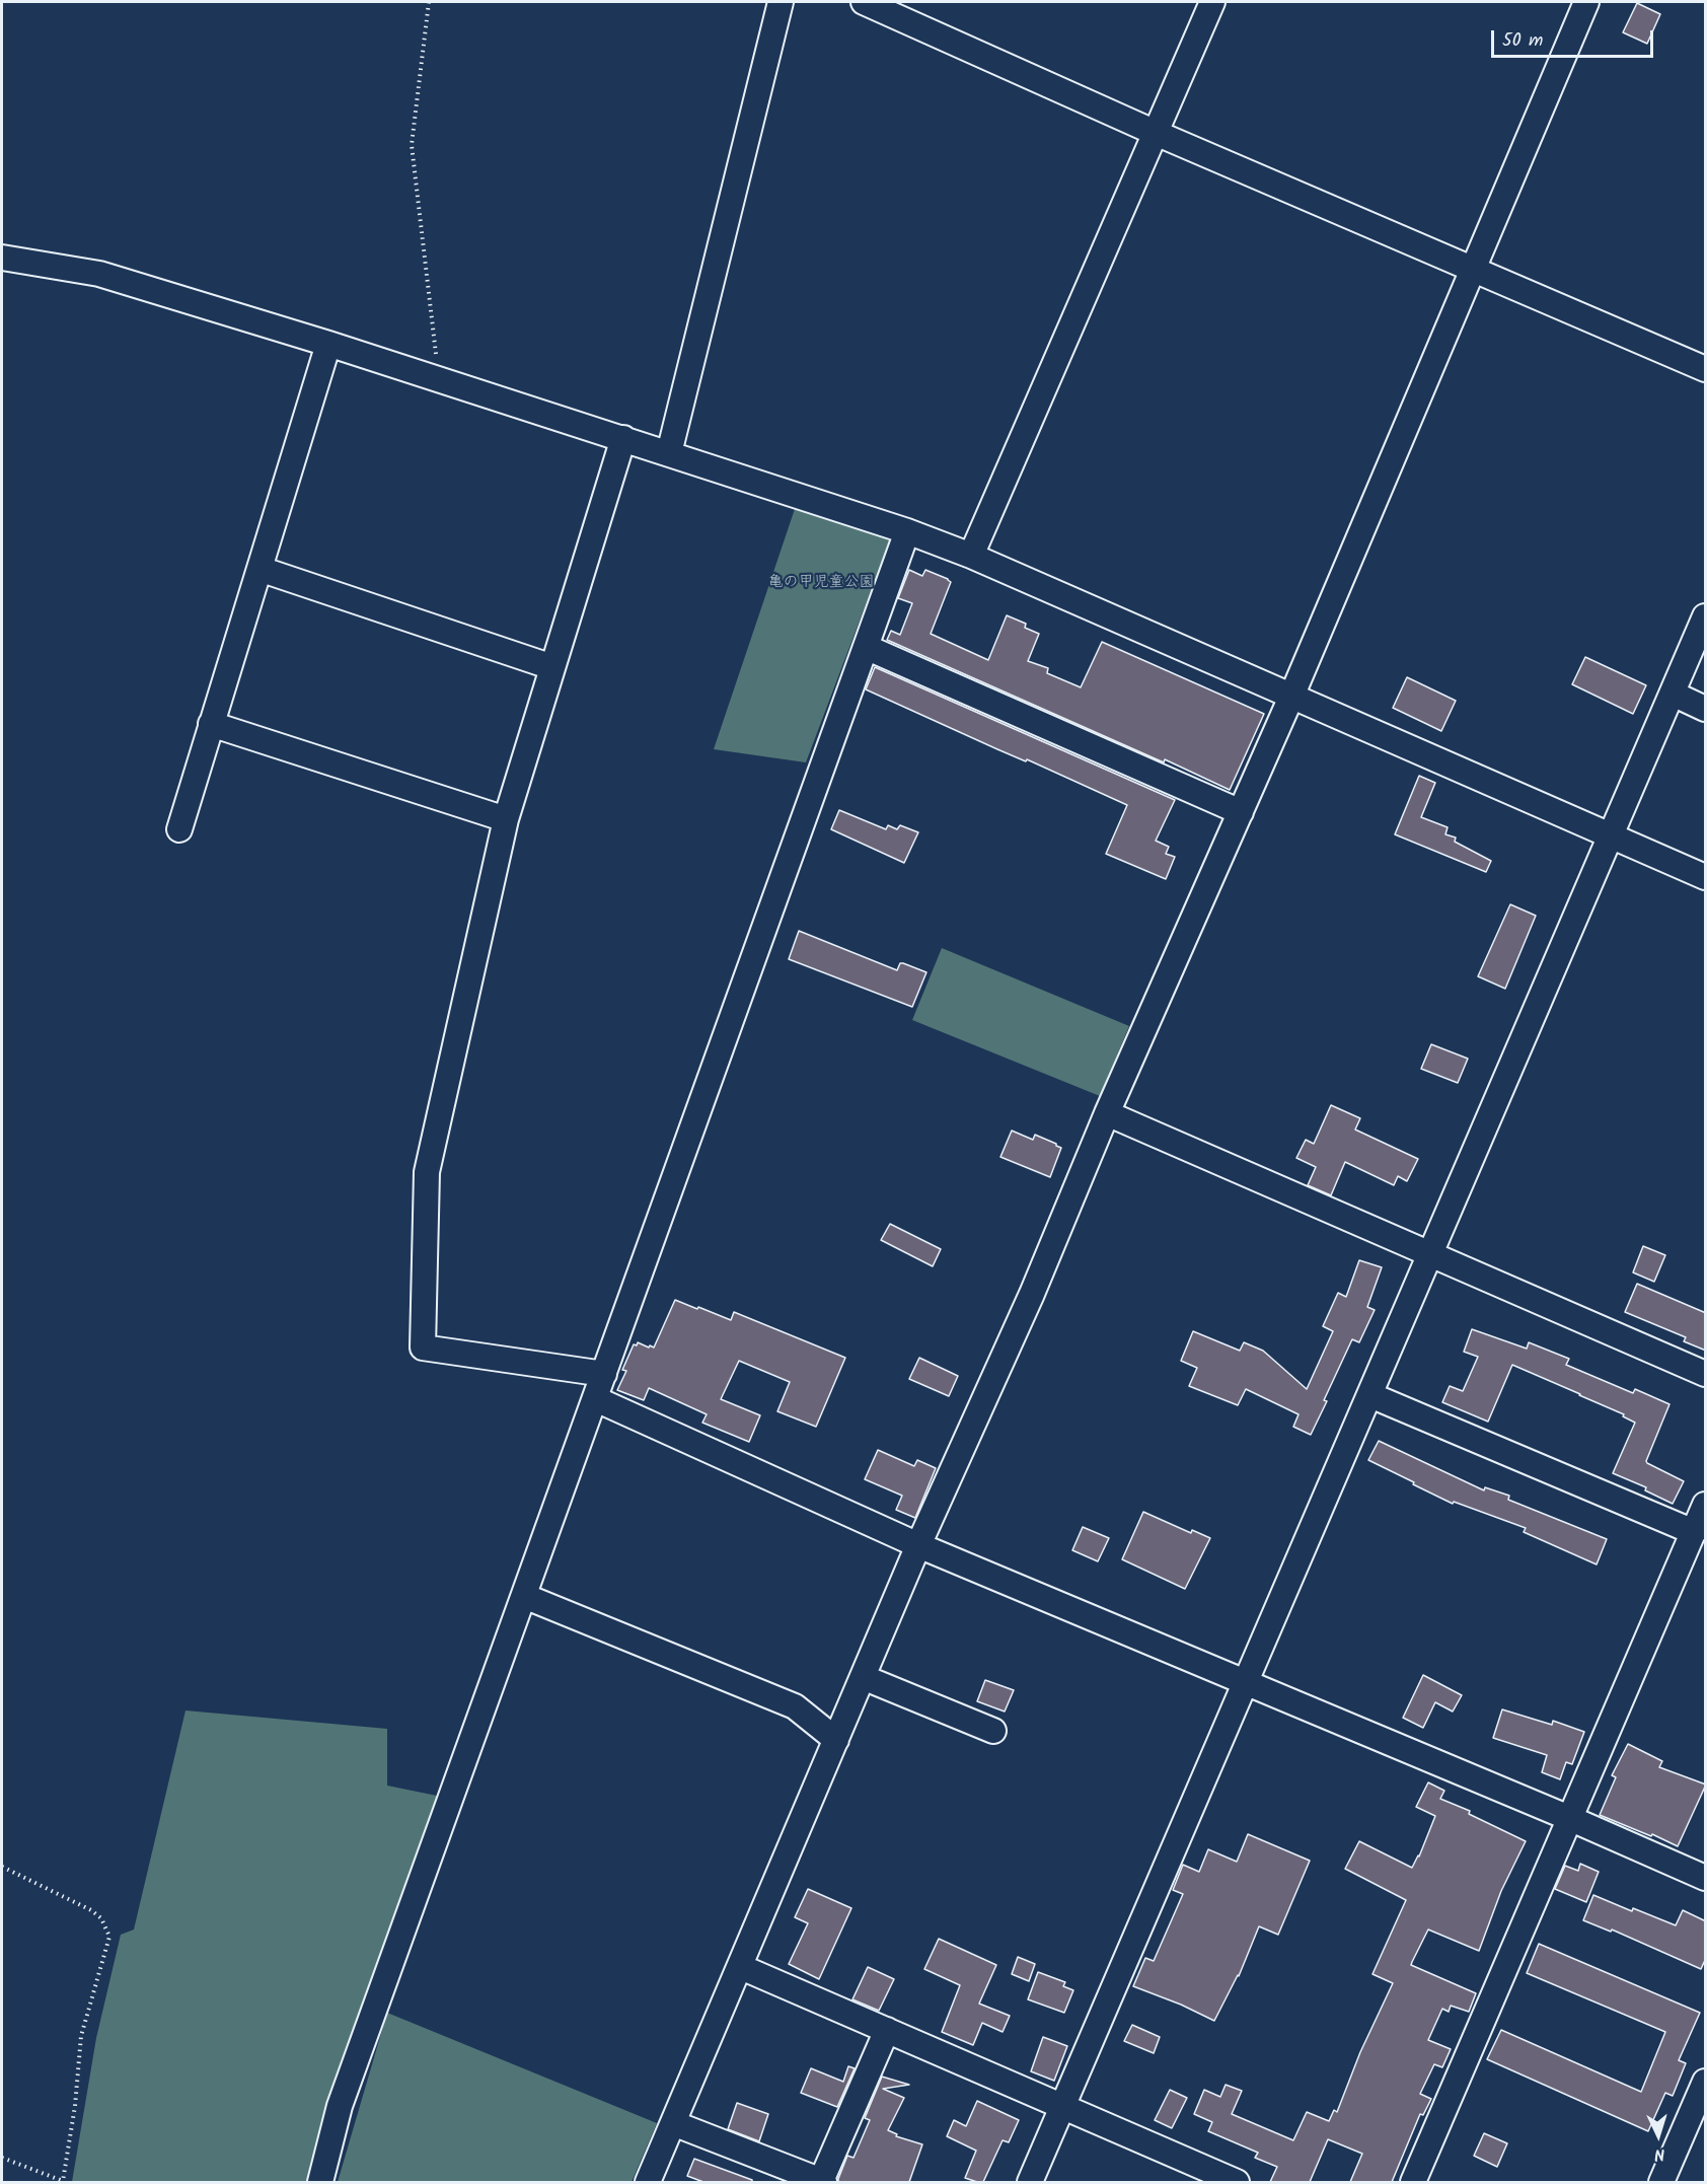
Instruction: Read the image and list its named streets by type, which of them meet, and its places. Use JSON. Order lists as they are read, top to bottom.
{
  "parks": ["亀の甲児童公園"],
  "scale_bar": "50 m",
  "north": "bottom"
}
